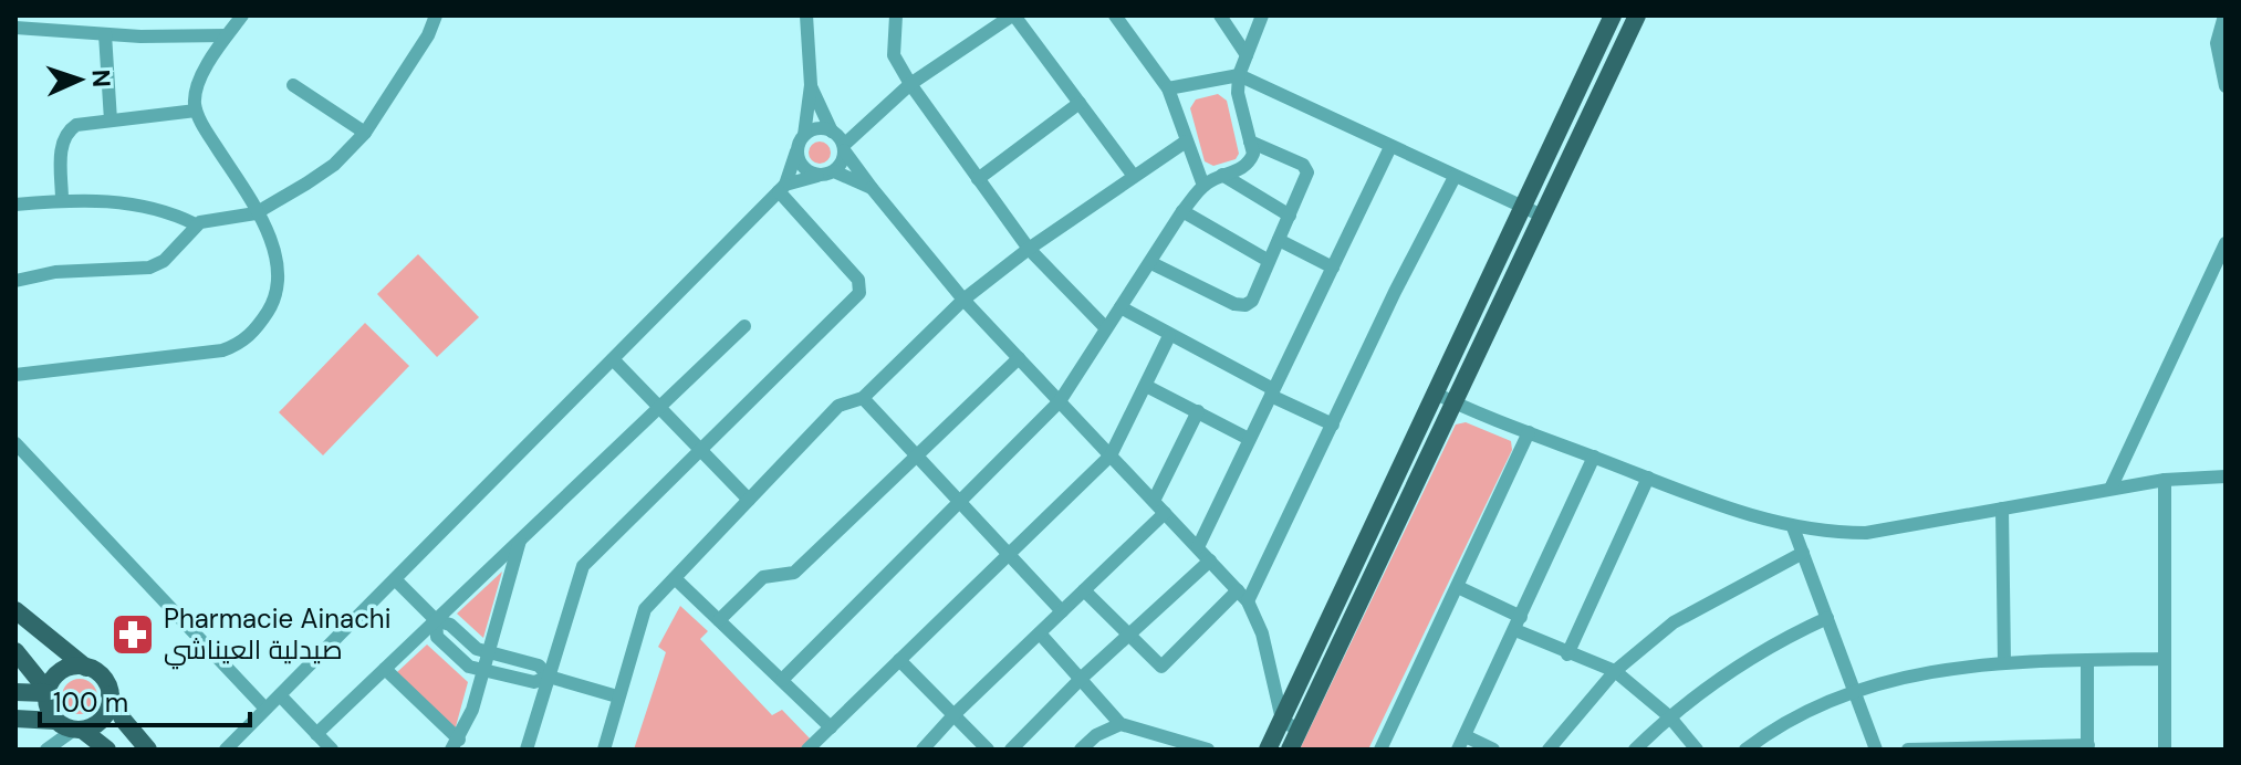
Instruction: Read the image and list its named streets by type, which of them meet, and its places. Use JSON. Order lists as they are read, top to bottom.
{
  "places": {
    "pharmacy": ["Pharmacie Ainachi صيدلية العيناشي"]
  },
  "scale_bar": "100 m",
  "north": "right"
}
